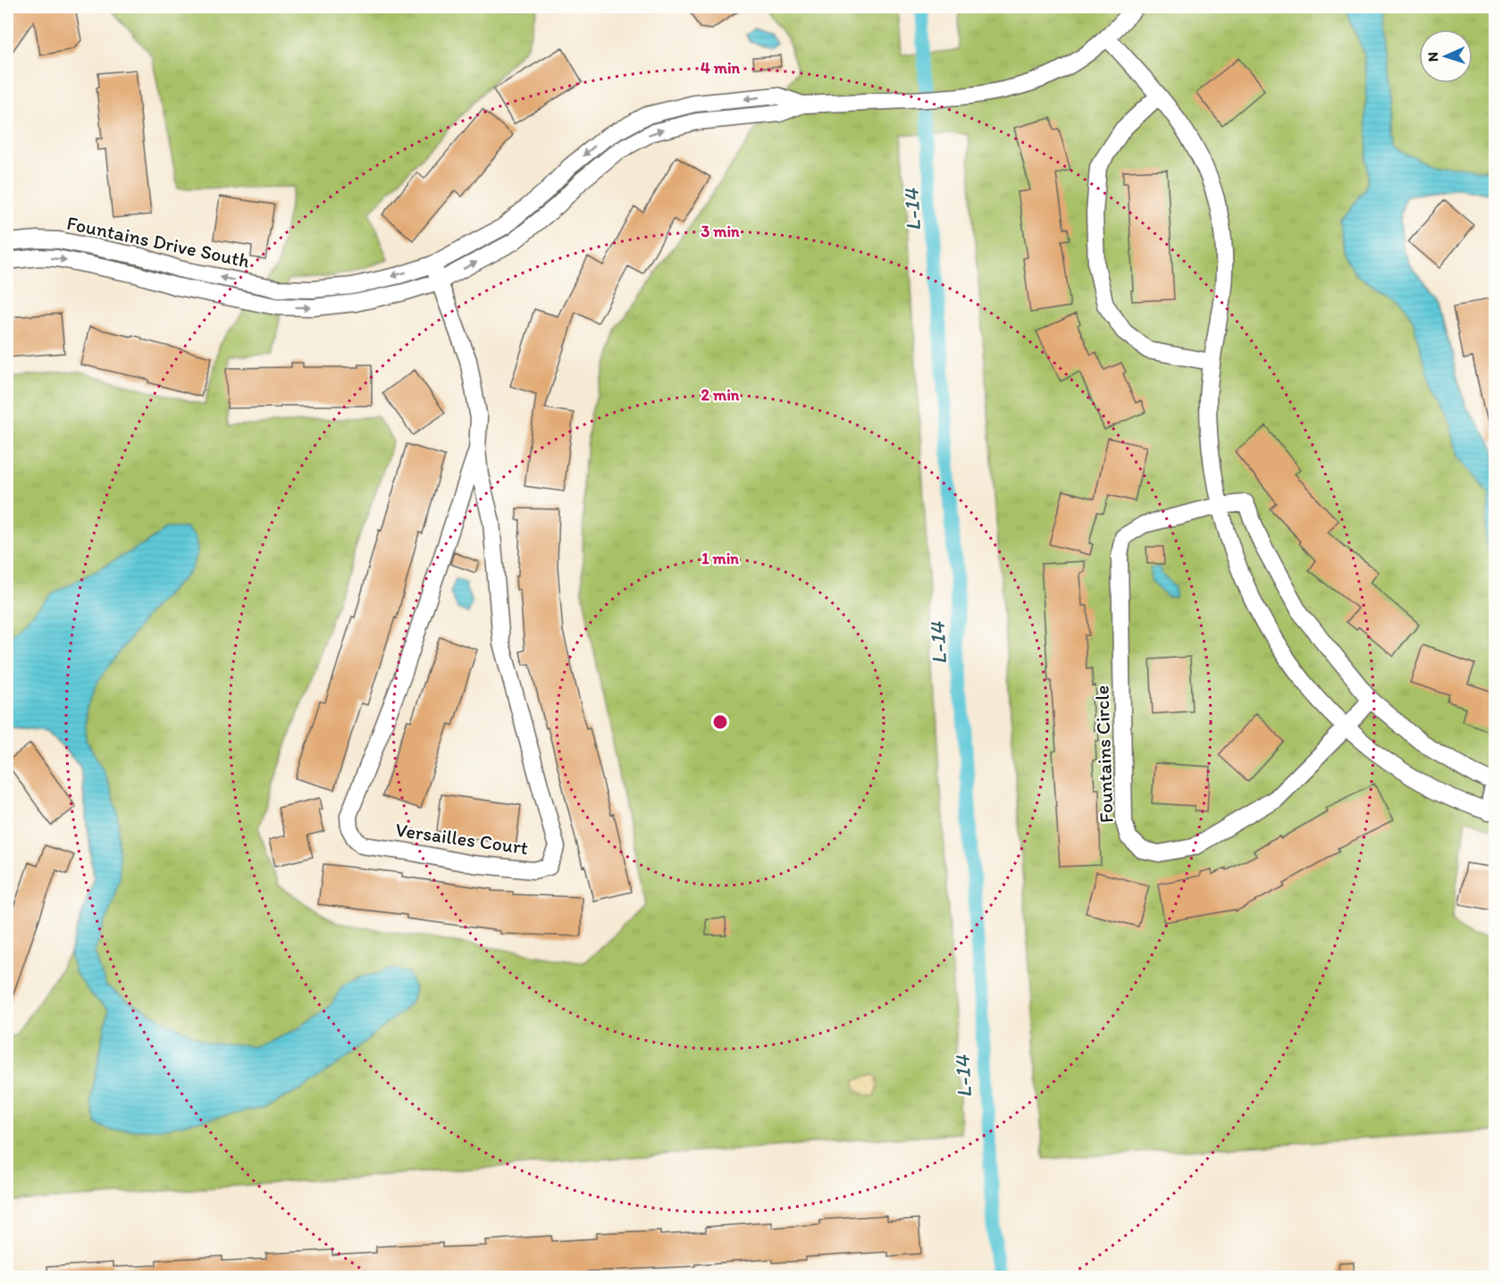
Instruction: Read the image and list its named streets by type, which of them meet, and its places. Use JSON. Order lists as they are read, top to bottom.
{
  "streets": {
    "street": ["Fountains Drive South", "Fountains Circle", "Versailles Court"]
  },
  "crossings": [
    ["Fountains Drive South", "Versailles Court"]
  ],
  "water": ["L-14"],
  "north": "left",
  "rings": [
    "4 min",
    "3 min",
    "2 min",
    "1 min"
  ]
}
